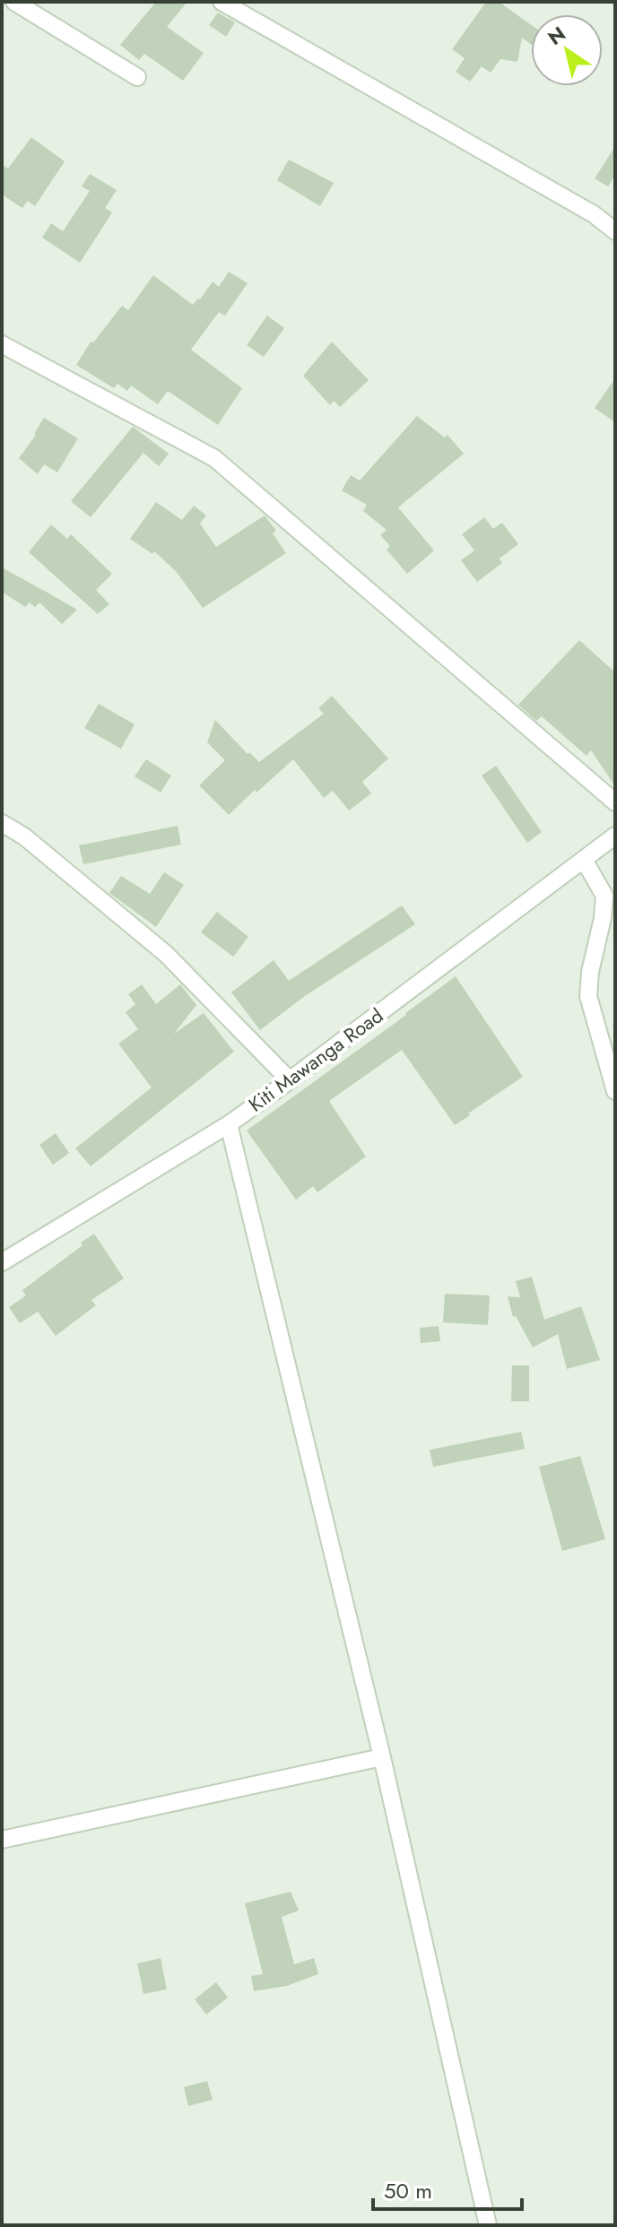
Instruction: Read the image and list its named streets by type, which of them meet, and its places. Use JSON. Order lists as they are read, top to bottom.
{
  "streets": {
    "street": ["Kiti Mawanga Road"]
  },
  "scale_bar": "50 m",
  "north": "top left"
}
